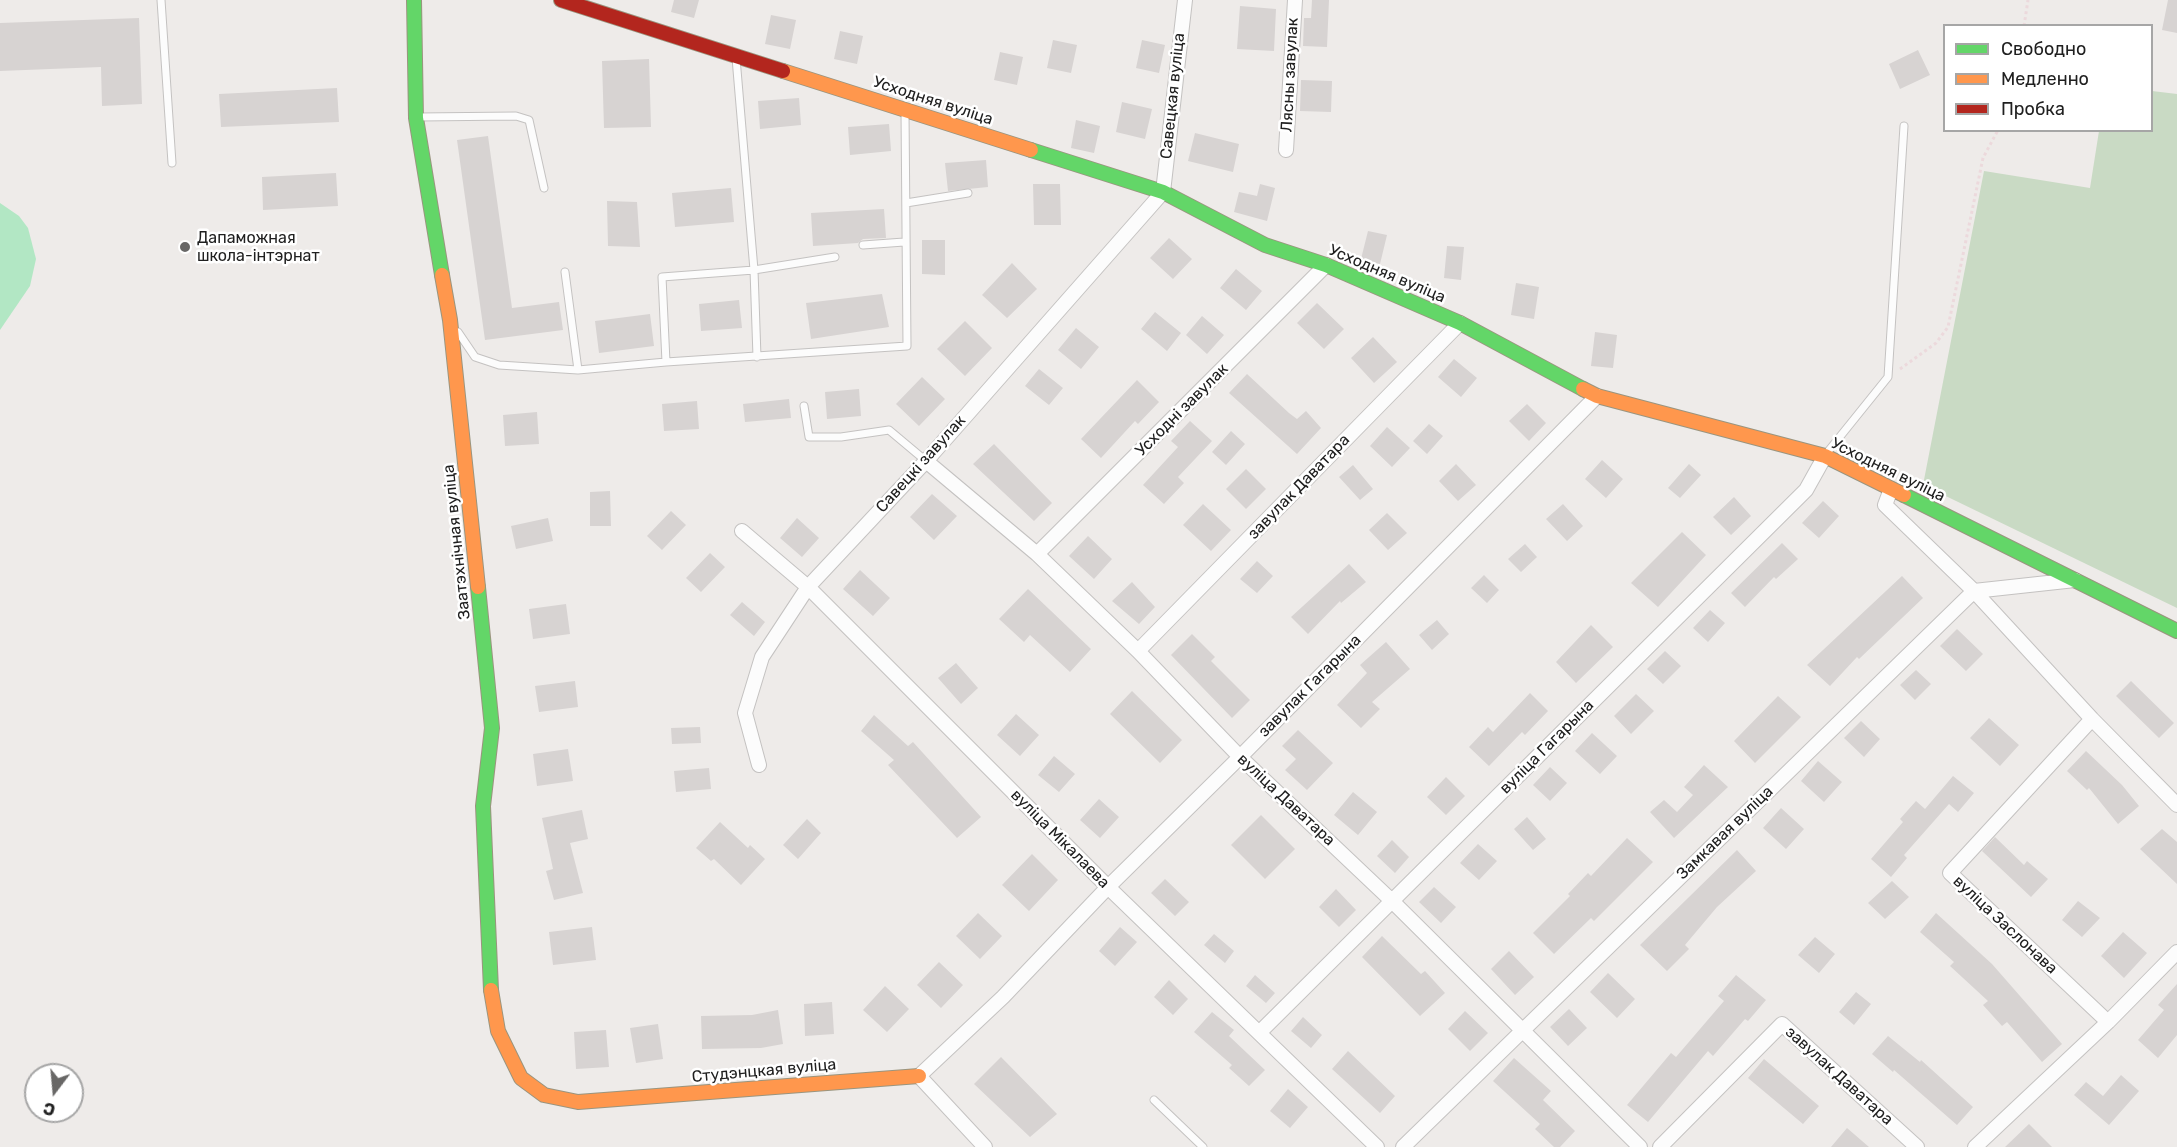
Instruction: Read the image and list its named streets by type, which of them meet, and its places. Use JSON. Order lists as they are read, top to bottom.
{
  "streets": {
    "street": [
      "Лясны завулак",
      "Савецкая вуліца",
      "Усходняя вуліца",
      "Усходні завулак",
      "Савецкі завулак",
      "завулак Даватара",
      "Заатэхнічная вуліца",
      "завулак Гагарына",
      "вуліца Гагарына",
      "вуліца Даватара",
      "Замкавая вуліца",
      "вуліца Мікалаева",
      "вуліца Заслонава",
      "Студэнцкая вуліца"
    ]
  },
  "crossings": [
    ["Савецкая вуліца", "Усходняя вуліца"],
    ["Савецкая вуліца", "Савецкі завулак"],
    ["Усходняя вуліца", "Усходні завулак"],
    ["Усходняя вуліца", "Савецкі завулак"],
    ["Усходняя вуліца", "завулак Даватара"],
    ["Усходняя вуліца", "завулак Гагарына"],
    ["Усходняя вуліца", "вуліца Гагарына"],
    ["Усходні завулак", "вуліца Даватара"],
    ["Савецкі завулак", "вуліца Даватара"],
    ["Савецкі завулак", "вуліца Мікалаева"],
    ["завулак Даватара", "вуліца Даватара"],
    ["Заатэхнічная вуліца", "Студэнцкая вуліца"],
    ["завулак Гагарына", "вуліца Даватара"],
    ["завулак Гагарына", "вуліца Мікалаева"],
    ["завулак Гагарына", "Студэнцкая вуліца"],
    ["вуліца Гагарына", "вуліца Даватара"],
    ["вуліца Гагарына", "вуліца Мікалаева"],
    ["вуліца Даватара", "Замкавая вуліца"]
  ],
  "places": ["Дапаможная школа-інтэрнат"],
  "legend": ["Свободно", "Медленно", "Пробка"],
  "north": "bottom"
}
